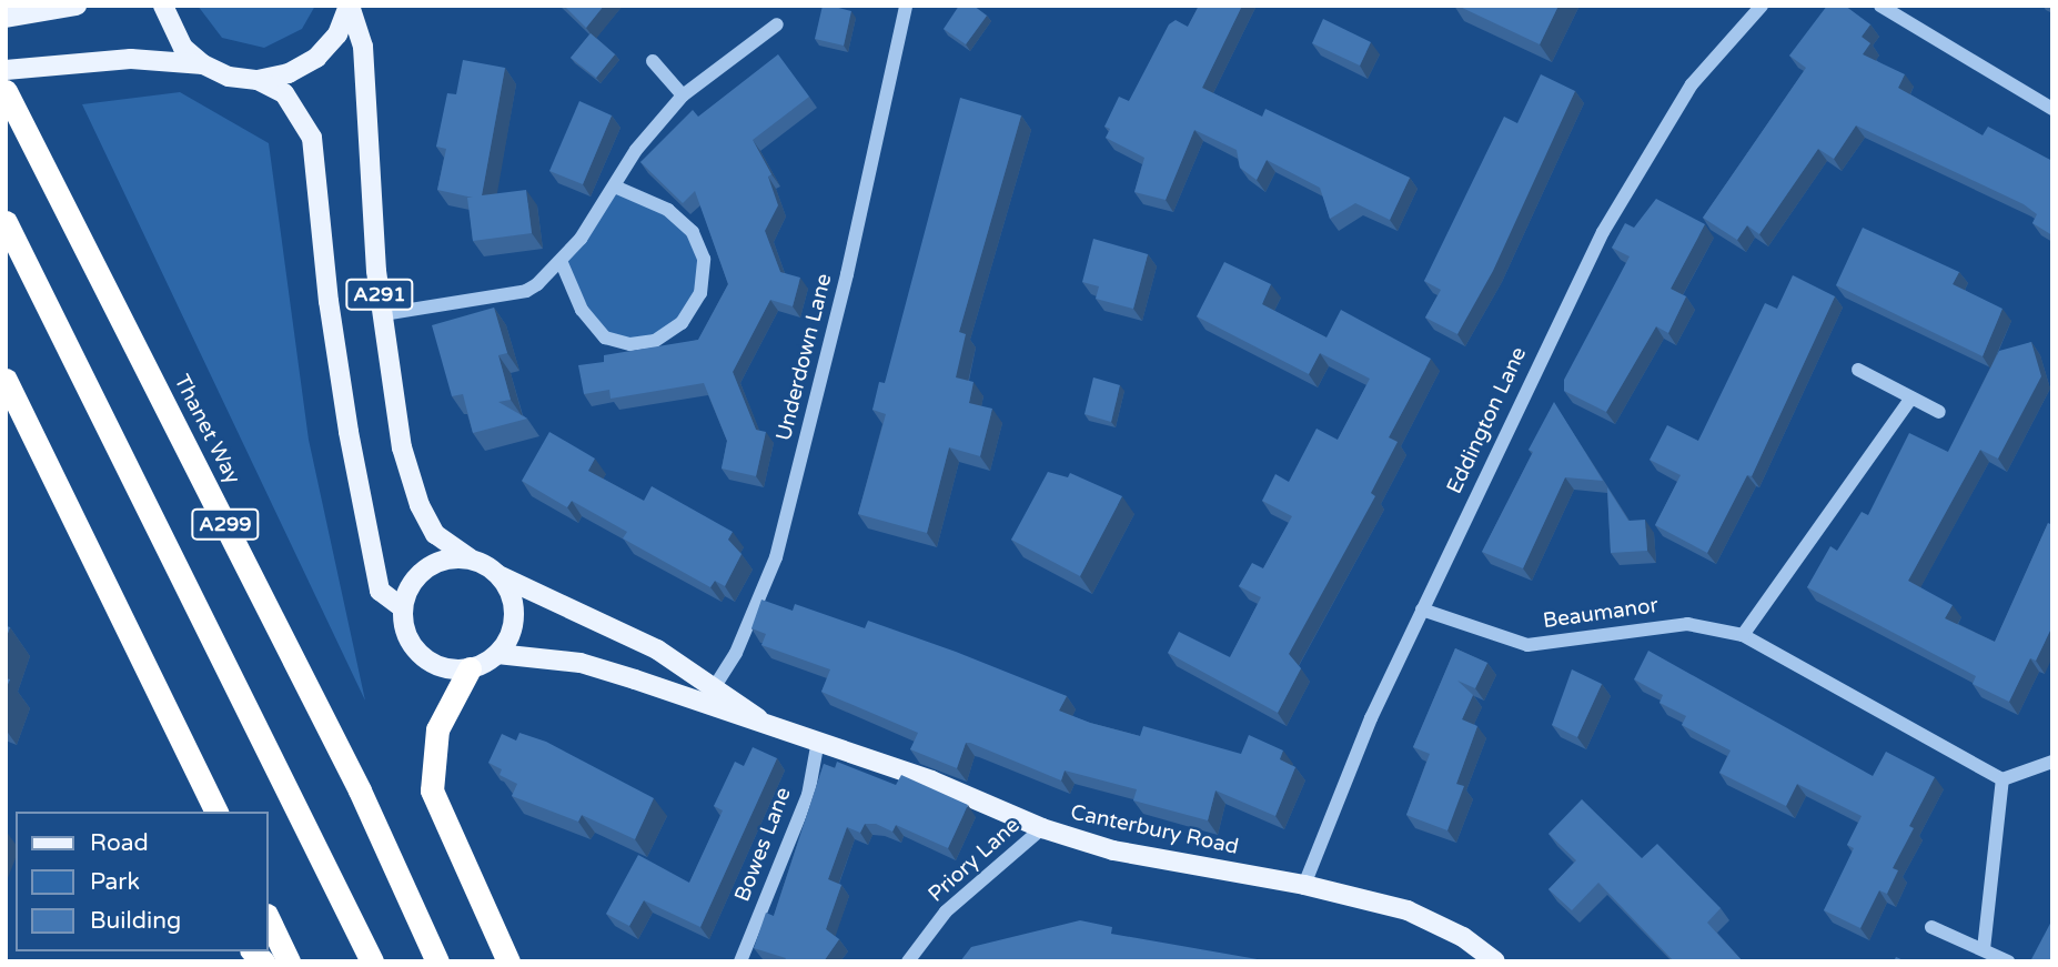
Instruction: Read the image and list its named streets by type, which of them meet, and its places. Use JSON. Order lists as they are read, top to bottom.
{
  "streets": {
    "highway": ["Thanet Way", "A299"],
    "main road": ["A291", "Canterbury Road"],
    "street": [
      "Underdown Lane",
      "Eddington Lane",
      "Beaumanor",
      "Bowes Lane",
      "Priory Lane"
    ]
  },
  "crossings": [
    ["A291", "Canterbury Road"],
    ["Underdown Lane", "Canterbury Road"],
    ["Eddington Lane", "Beaumanor"],
    ["Eddington Lane", "Canterbury Road"],
    ["Canterbury Road", "Bowes Lane"],
    ["Canterbury Road", "Priory Lane"]
  ],
  "legend": ["Road", "Park", "Building"]
}
